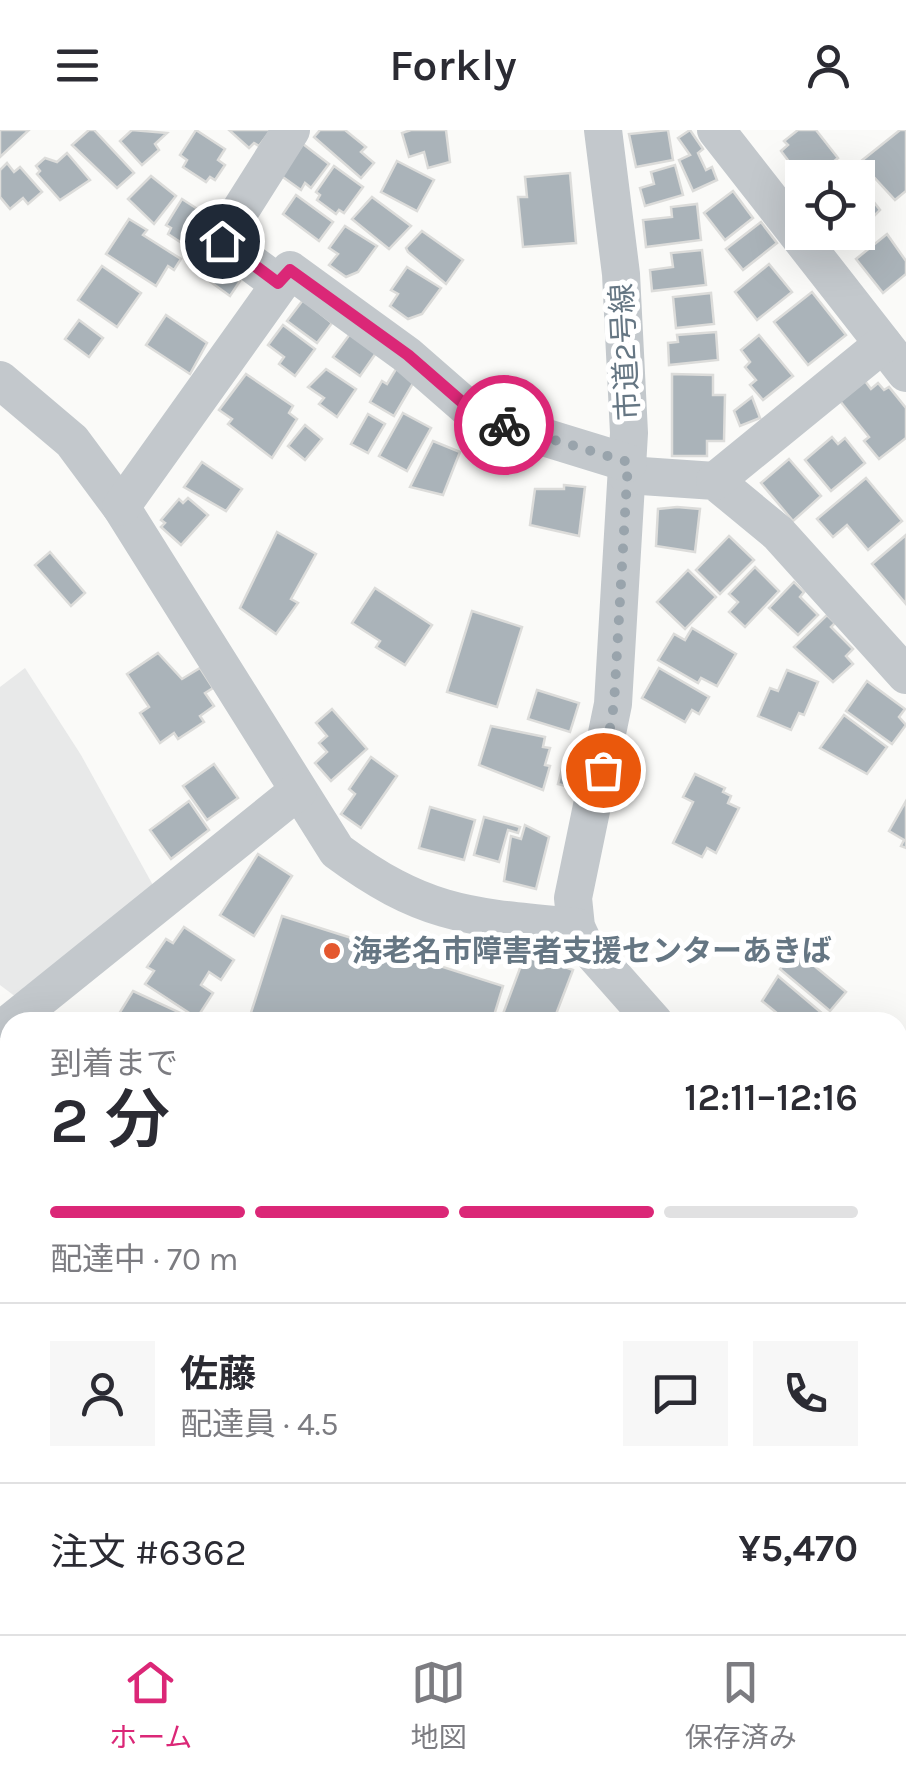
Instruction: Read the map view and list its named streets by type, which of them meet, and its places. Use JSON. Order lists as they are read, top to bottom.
{
  "streets": {
    "street": ["市道2号線"]
  },
  "places": ["海老名市障害者支援センターあきば"],
  "page": {
    "header": "Forkly",
    "heading": ["2 分", "到着まで", "12:11–12:16"],
    "panel": [
      "佐藤",
      "配達員 · 4.5",
      "注文 #6362",
      "¥5,470"
    ],
    "bar": "配達中 · 70 m",
    "tabs": ["ホーム", "地図", "保存済み"]
  }
}
